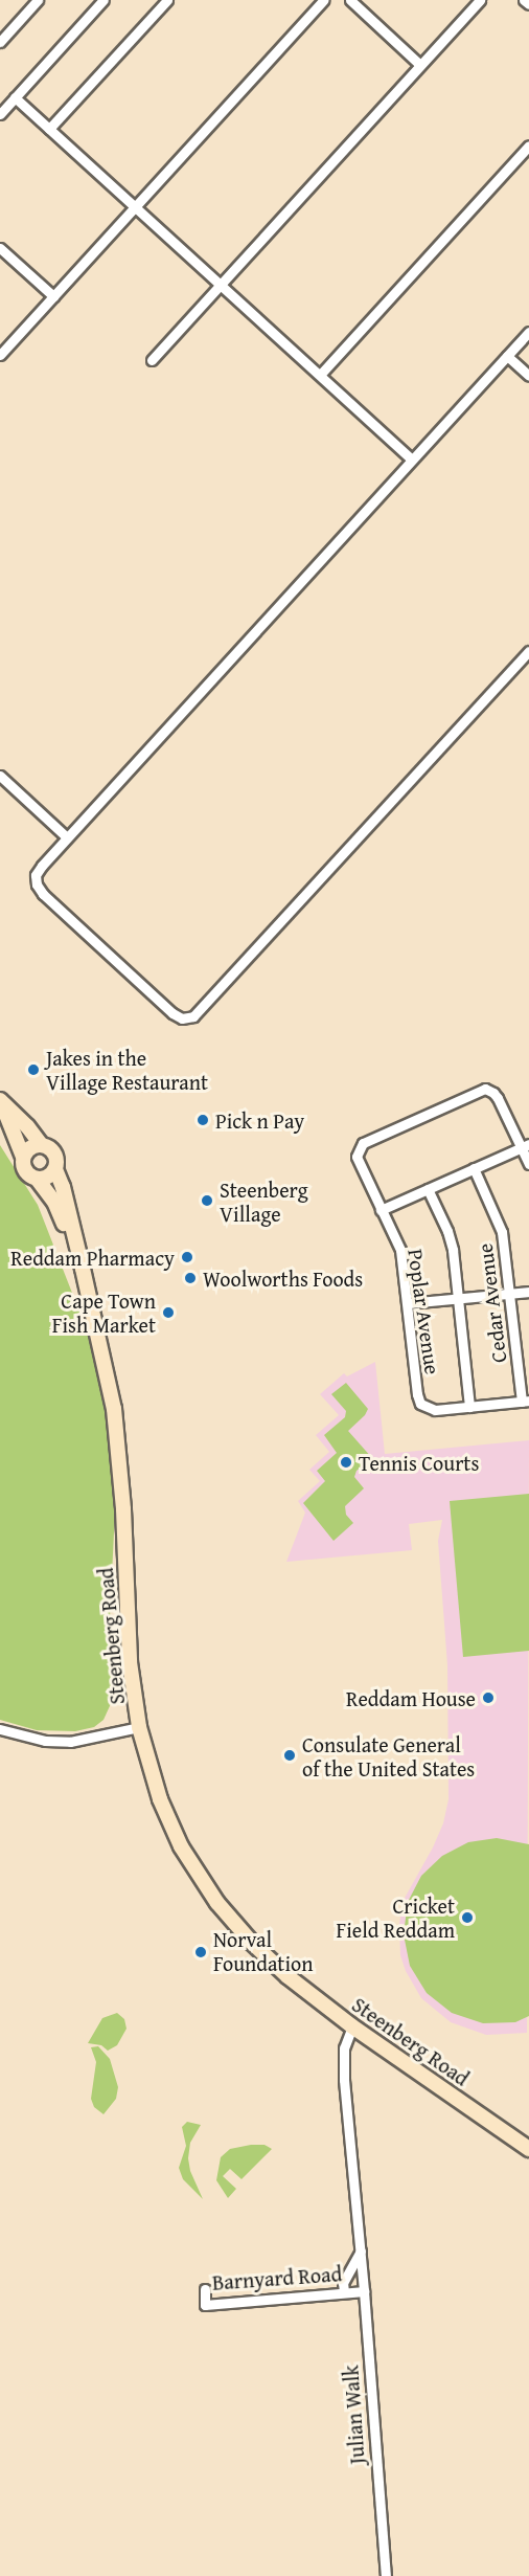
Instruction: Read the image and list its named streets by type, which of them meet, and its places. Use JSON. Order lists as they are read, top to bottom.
{
  "streets": {
    "main road": ["Steenberg Road"],
    "street": [
      "Cedar Avenue",
      "Poplar Avenue",
      "Barnyard Road",
      "Julian Walk"
    ]
  },
  "crossings": [
    ["Steenberg Road", "Julian Walk"],
    ["Barnyard Road", "Julian Walk"]
  ],
  "places": [
    "Jakes in the Village Restaurant",
    "Pick n Pay",
    "Steenberg Village",
    "Reddam Pharmacy",
    "Woolworths Foods",
    "Cape Town Fish Market",
    "Tennis Courts",
    "Reddam House",
    "Consulate General of the United States",
    "Cricket Field Reddam",
    "Norval Foundation"
  ]
}
